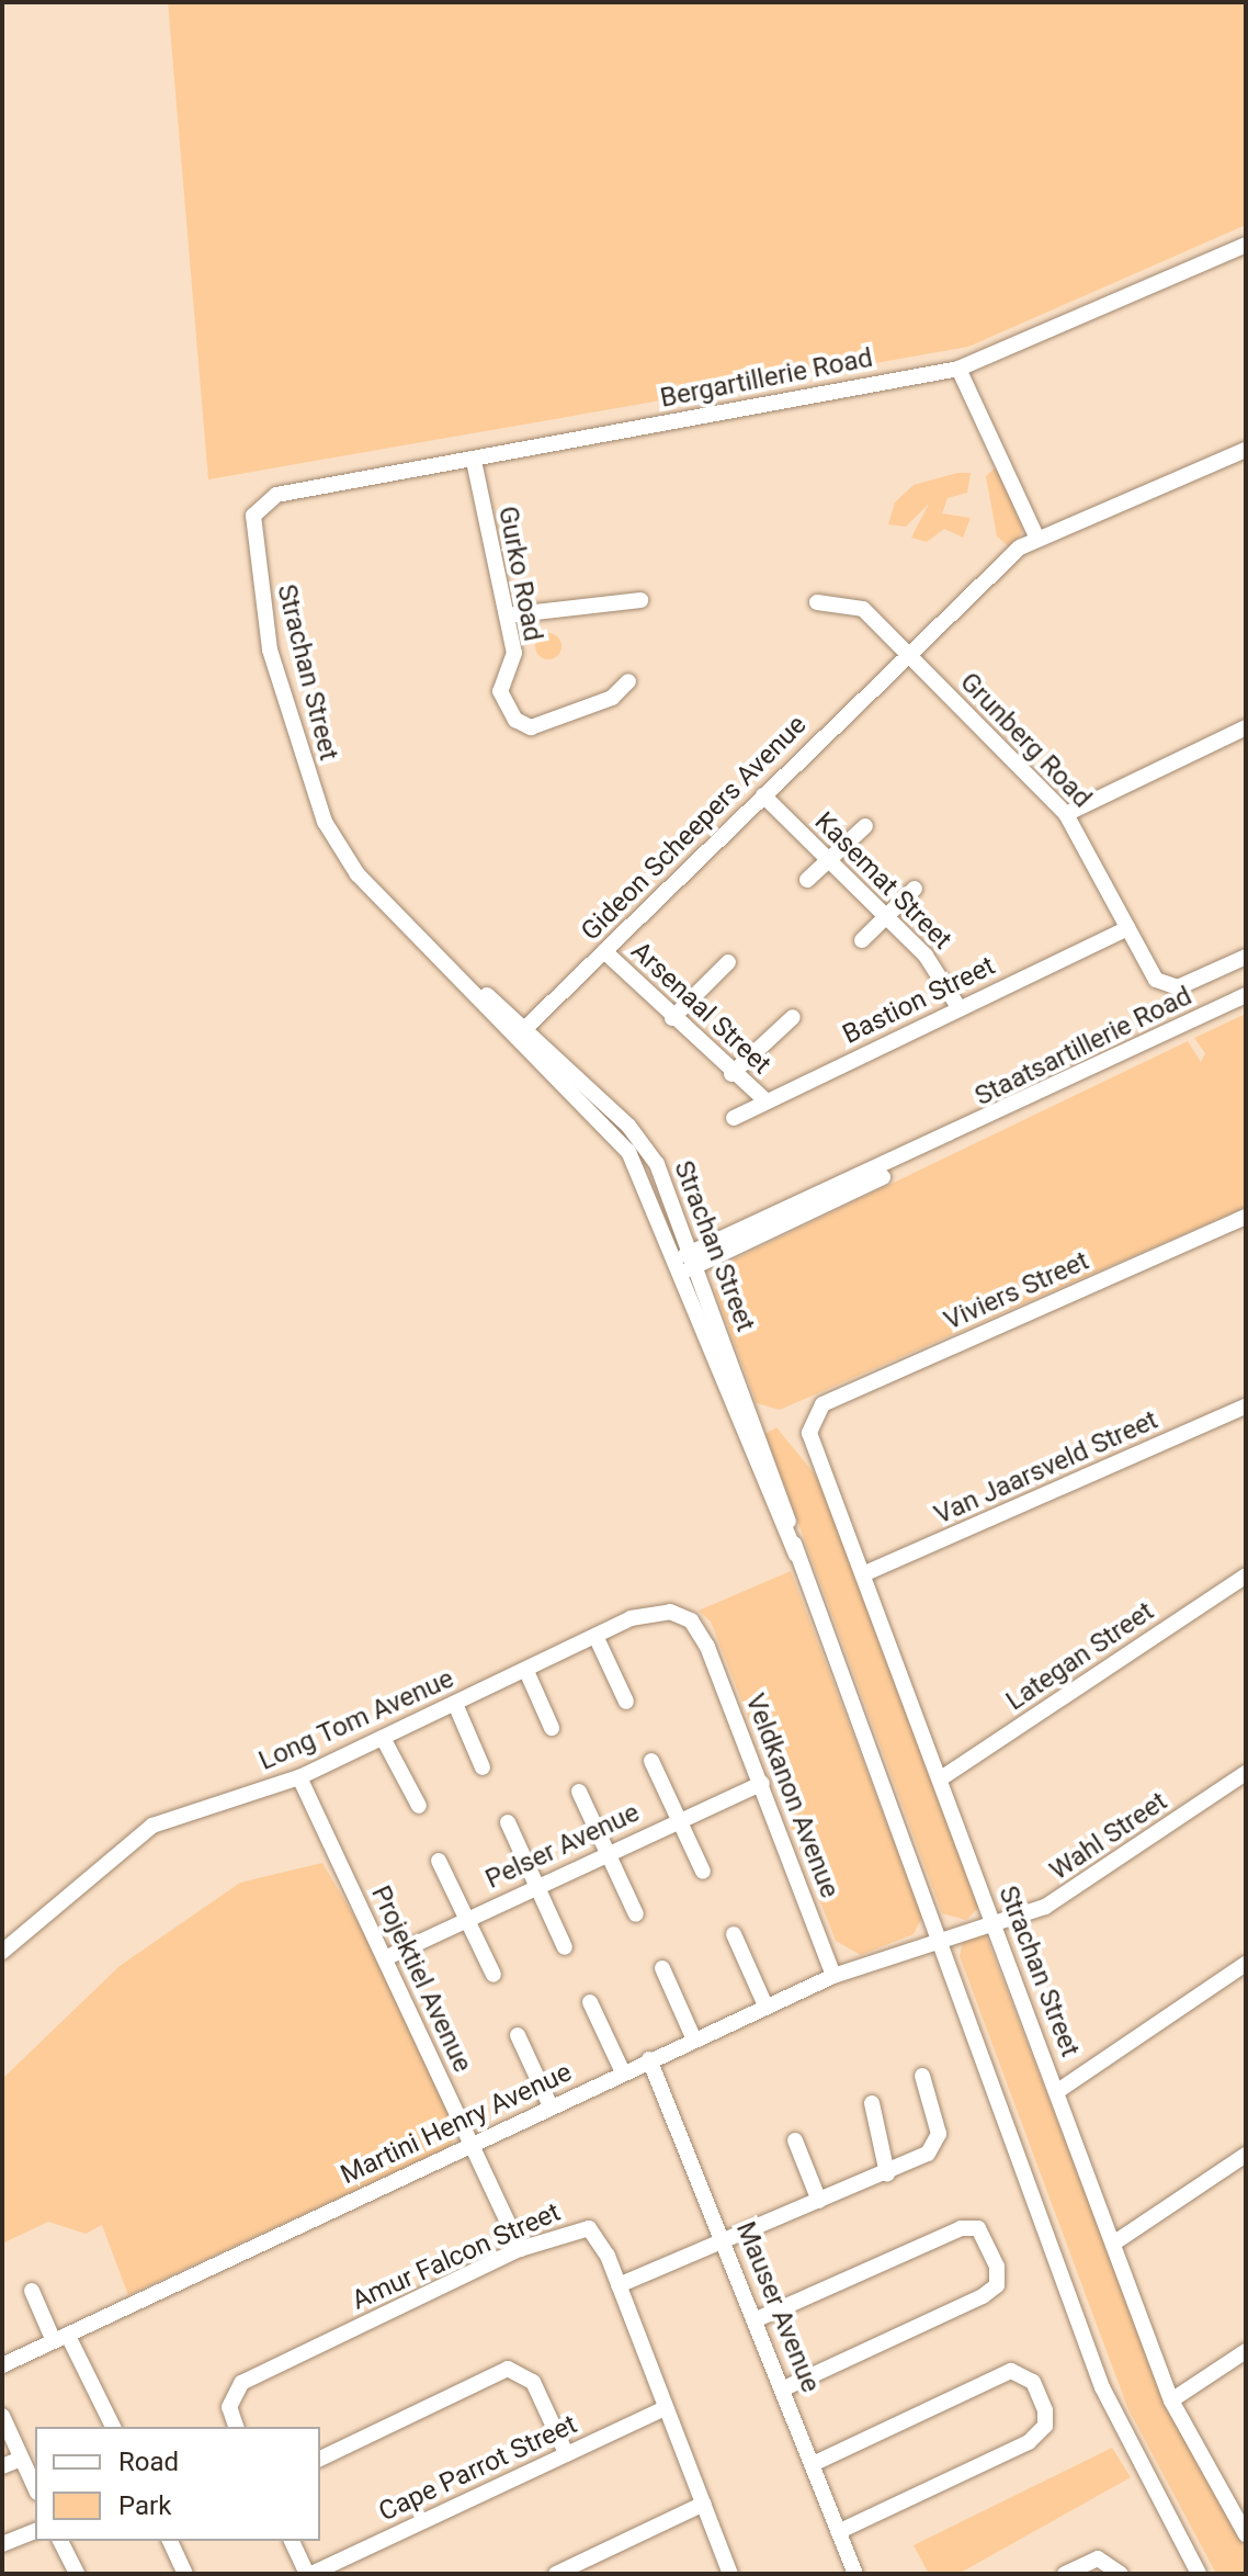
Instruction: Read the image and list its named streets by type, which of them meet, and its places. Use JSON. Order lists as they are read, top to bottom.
{
  "streets": {
    "street": [
      "Bergartillerie Road",
      "Gurko Road",
      "Strachan Street",
      "Grunberg Road",
      "Gideon Scheepers Avenue",
      "Kasemat Street",
      "Bastion Street",
      "Arsenaal Street",
      "Staatsartillerie Road",
      "Viviers Street",
      "Van Jaarsveld Street",
      "Lategan Street",
      "Long Tom Avenue",
      "Veldkanon Avenue",
      "Wahl Street",
      "Pelser Avenue",
      "Projektiel Avenue",
      "Martini Henry Avenue",
      "Amur Falcon Street",
      "Mauser Avenue",
      "Cape Parrot Street"
    ]
  },
  "crossings": [
    ["Bergartillerie Road", "Gurko Road"],
    ["Bergartillerie Road", "Strachan Street"],
    ["Strachan Street", "Gideon Scheepers Avenue"],
    ["Strachan Street", "Staatsartillerie Road"],
    ["Strachan Street", "Viviers Street"],
    ["Strachan Street", "Van Jaarsveld Street"],
    ["Strachan Street", "Lategan Street"],
    ["Strachan Street", "Wahl Street"],
    ["Strachan Street", "Martini Henry Avenue"],
    ["Grunberg Road", "Gideon Scheepers Avenue"],
    ["Grunberg Road", "Bastion Street"],
    ["Gideon Scheepers Avenue", "Kasemat Street"],
    ["Gideon Scheepers Avenue", "Arsenaal Street"],
    ["Kasemat Street", "Bastion Street"],
    ["Bastion Street", "Arsenaal Street"],
    ["Long Tom Avenue", "Veldkanon Avenue"],
    ["Long Tom Avenue", "Projektiel Avenue"],
    ["Veldkanon Avenue", "Pelser Avenue"],
    ["Veldkanon Avenue", "Martini Henry Avenue"],
    ["Wahl Street", "Martini Henry Avenue"],
    ["Pelser Avenue", "Projektiel Avenue"],
    ["Projektiel Avenue", "Martini Henry Avenue"],
    ["Projektiel Avenue", "Amur Falcon Street"],
    ["Martini Henry Avenue", "Mauser Avenue"],
    ["Amur Falcon Street", "Cape Parrot Street"]
  ],
  "legend": ["Road", "Park"]
}
